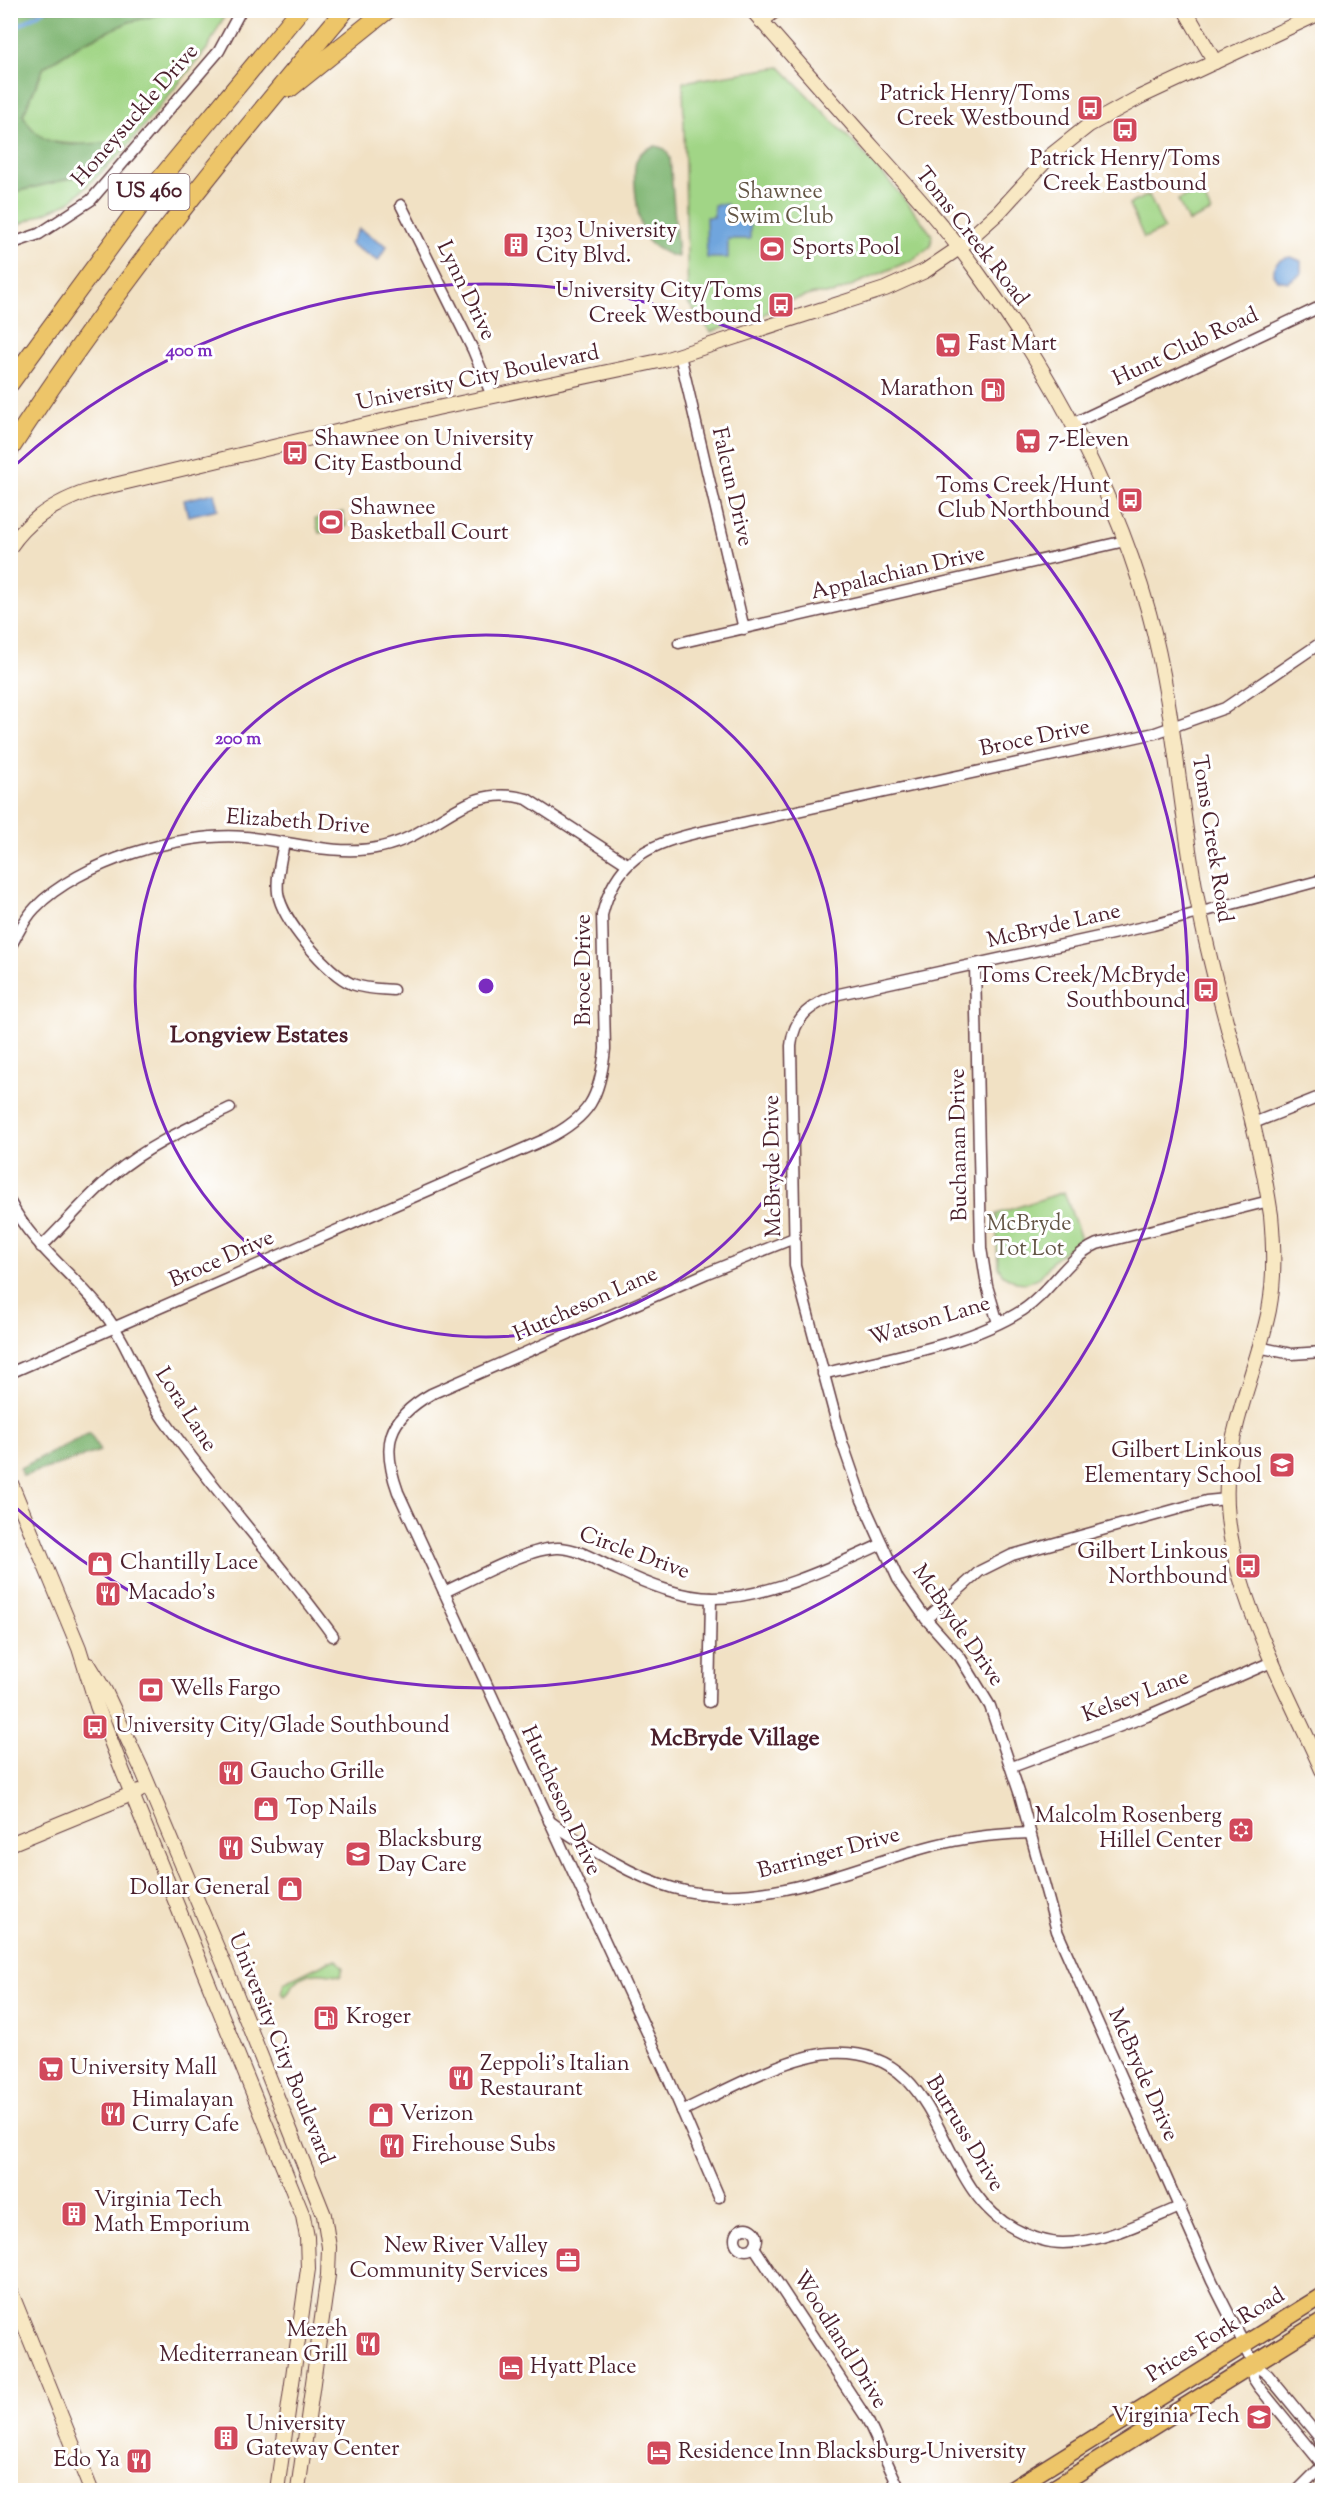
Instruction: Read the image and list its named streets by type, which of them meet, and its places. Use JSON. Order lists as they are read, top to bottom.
{
  "streets": {
    "highway": ["US 460"],
    "main road": ["Toms Creek Road", "University City Boulevard", "Prices Fork Road"],
    "street": [
      "Honeysuckle Drive",
      "Lynn Drive",
      "Hunt Club Road",
      "Falcun Drive",
      "Appalachian Drive",
      "Broce Drive",
      "Elizabeth Drive",
      "McBryde Lane",
      "Buchanan Drive",
      "McBryde Drive",
      "Hutcheson Lane",
      "Watson Lane",
      "Lora Lane",
      "Circle Drive",
      "Kelsey Lane",
      "Hutcheson Drive",
      "Barringer Drive",
      "Burruss Drive",
      "Woodland Drive"
    ]
  },
  "crossings": [
    ["Toms Creek Road", "Hunt Club Road"],
    ["Toms Creek Road", "University City Boulevard"],
    ["Toms Creek Road", "Appalachian Drive"],
    ["Toms Creek Road", "Broce Drive"],
    ["Toms Creek Road", "McBryde Lane"],
    ["Toms Creek Road", "Watson Lane"],
    ["Toms Creek Road", "Kelsey Lane"],
    ["Lynn Drive", "University City Boulevard"],
    ["University City Boulevard", "Falcun Drive"],
    ["Falcun Drive", "Appalachian Drive"],
    ["Broce Drive", "Elizabeth Drive"],
    ["Broce Drive", "Lora Lane"],
    ["McBryde Lane", "Buchanan Drive"],
    ["McBryde Lane", "McBryde Drive"],
    ["Buchanan Drive", "Watson Lane"],
    ["McBryde Drive", "Hutcheson Lane"],
    ["McBryde Drive", "Watson Lane"],
    ["McBryde Drive", "Circle Drive"],
    ["McBryde Drive", "Kelsey Lane"],
    ["McBryde Drive", "Barringer Drive"],
    ["McBryde Drive", "Burruss Drive"],
    ["McBryde Drive", "Prices Fork Road"],
    ["Hutcheson Lane", "Hutcheson Drive"],
    ["Circle Drive", "Hutcheson Drive"],
    ["Hutcheson Drive", "Barringer Drive"],
    ["Hutcheson Drive", "Burruss Drive"]
  ],
  "districts": ["Longview Estates", "McBryde Village"],
  "parks": ["Shawnee Swim Club", "McBryde Tot Lot"],
  "places": {
    "bus stop": [
      "Patrick Henry/Toms Creek Westbound",
      "Patrick Henry/Toms Creek Eastbound",
      "University City/Toms Creek Westbound",
      "Shawnee on University City Eastbound",
      "Toms Creek/Hunt Club Northbound",
      "Toms Creek/McBryde Southbound",
      "Gilbert Linkous Northbound",
      "University City/Glade Southbound"
    ],
    "building": ["1303 University City Blvd.", "Virginia Tech Math Emporium", "University Gateway Center"],
    "sports": ["Sports Pool", "Shawnee Basketball Court"],
    "supermarket": ["Fast Mart", "7-Eleven", "University Mall"],
    "fuel station": ["Marathon", "Kroger"],
    "school or university": ["Gilbert Linkous Elementary School", "Blacksburg Day Care", "Virginia Tech"],
    "shop": [
      "Chantilly Lace",
      "Top Nails",
      "Dollar General",
      "Verizon"
    ],
    "restaurant": [
      "Macado's",
      "Gaucho Grille",
      "Subway",
      "Zeppoli's Italian Restaurant",
      "Himalayan Curry Cafe",
      "Firehouse Subs",
      "Mezeh Mediterranean Grill",
      "Edo Ya"
    ],
    "bank": ["Wells Fargo"],
    "synagogue": ["Malcolm Rosenberg Hillel Center"],
    "office": ["New River Valley Community Services"],
    "hotel": ["Hyatt Place", "Residence Inn Blacksburg-University"]
  },
  "rings": ["400 m", "200 m"]
}
